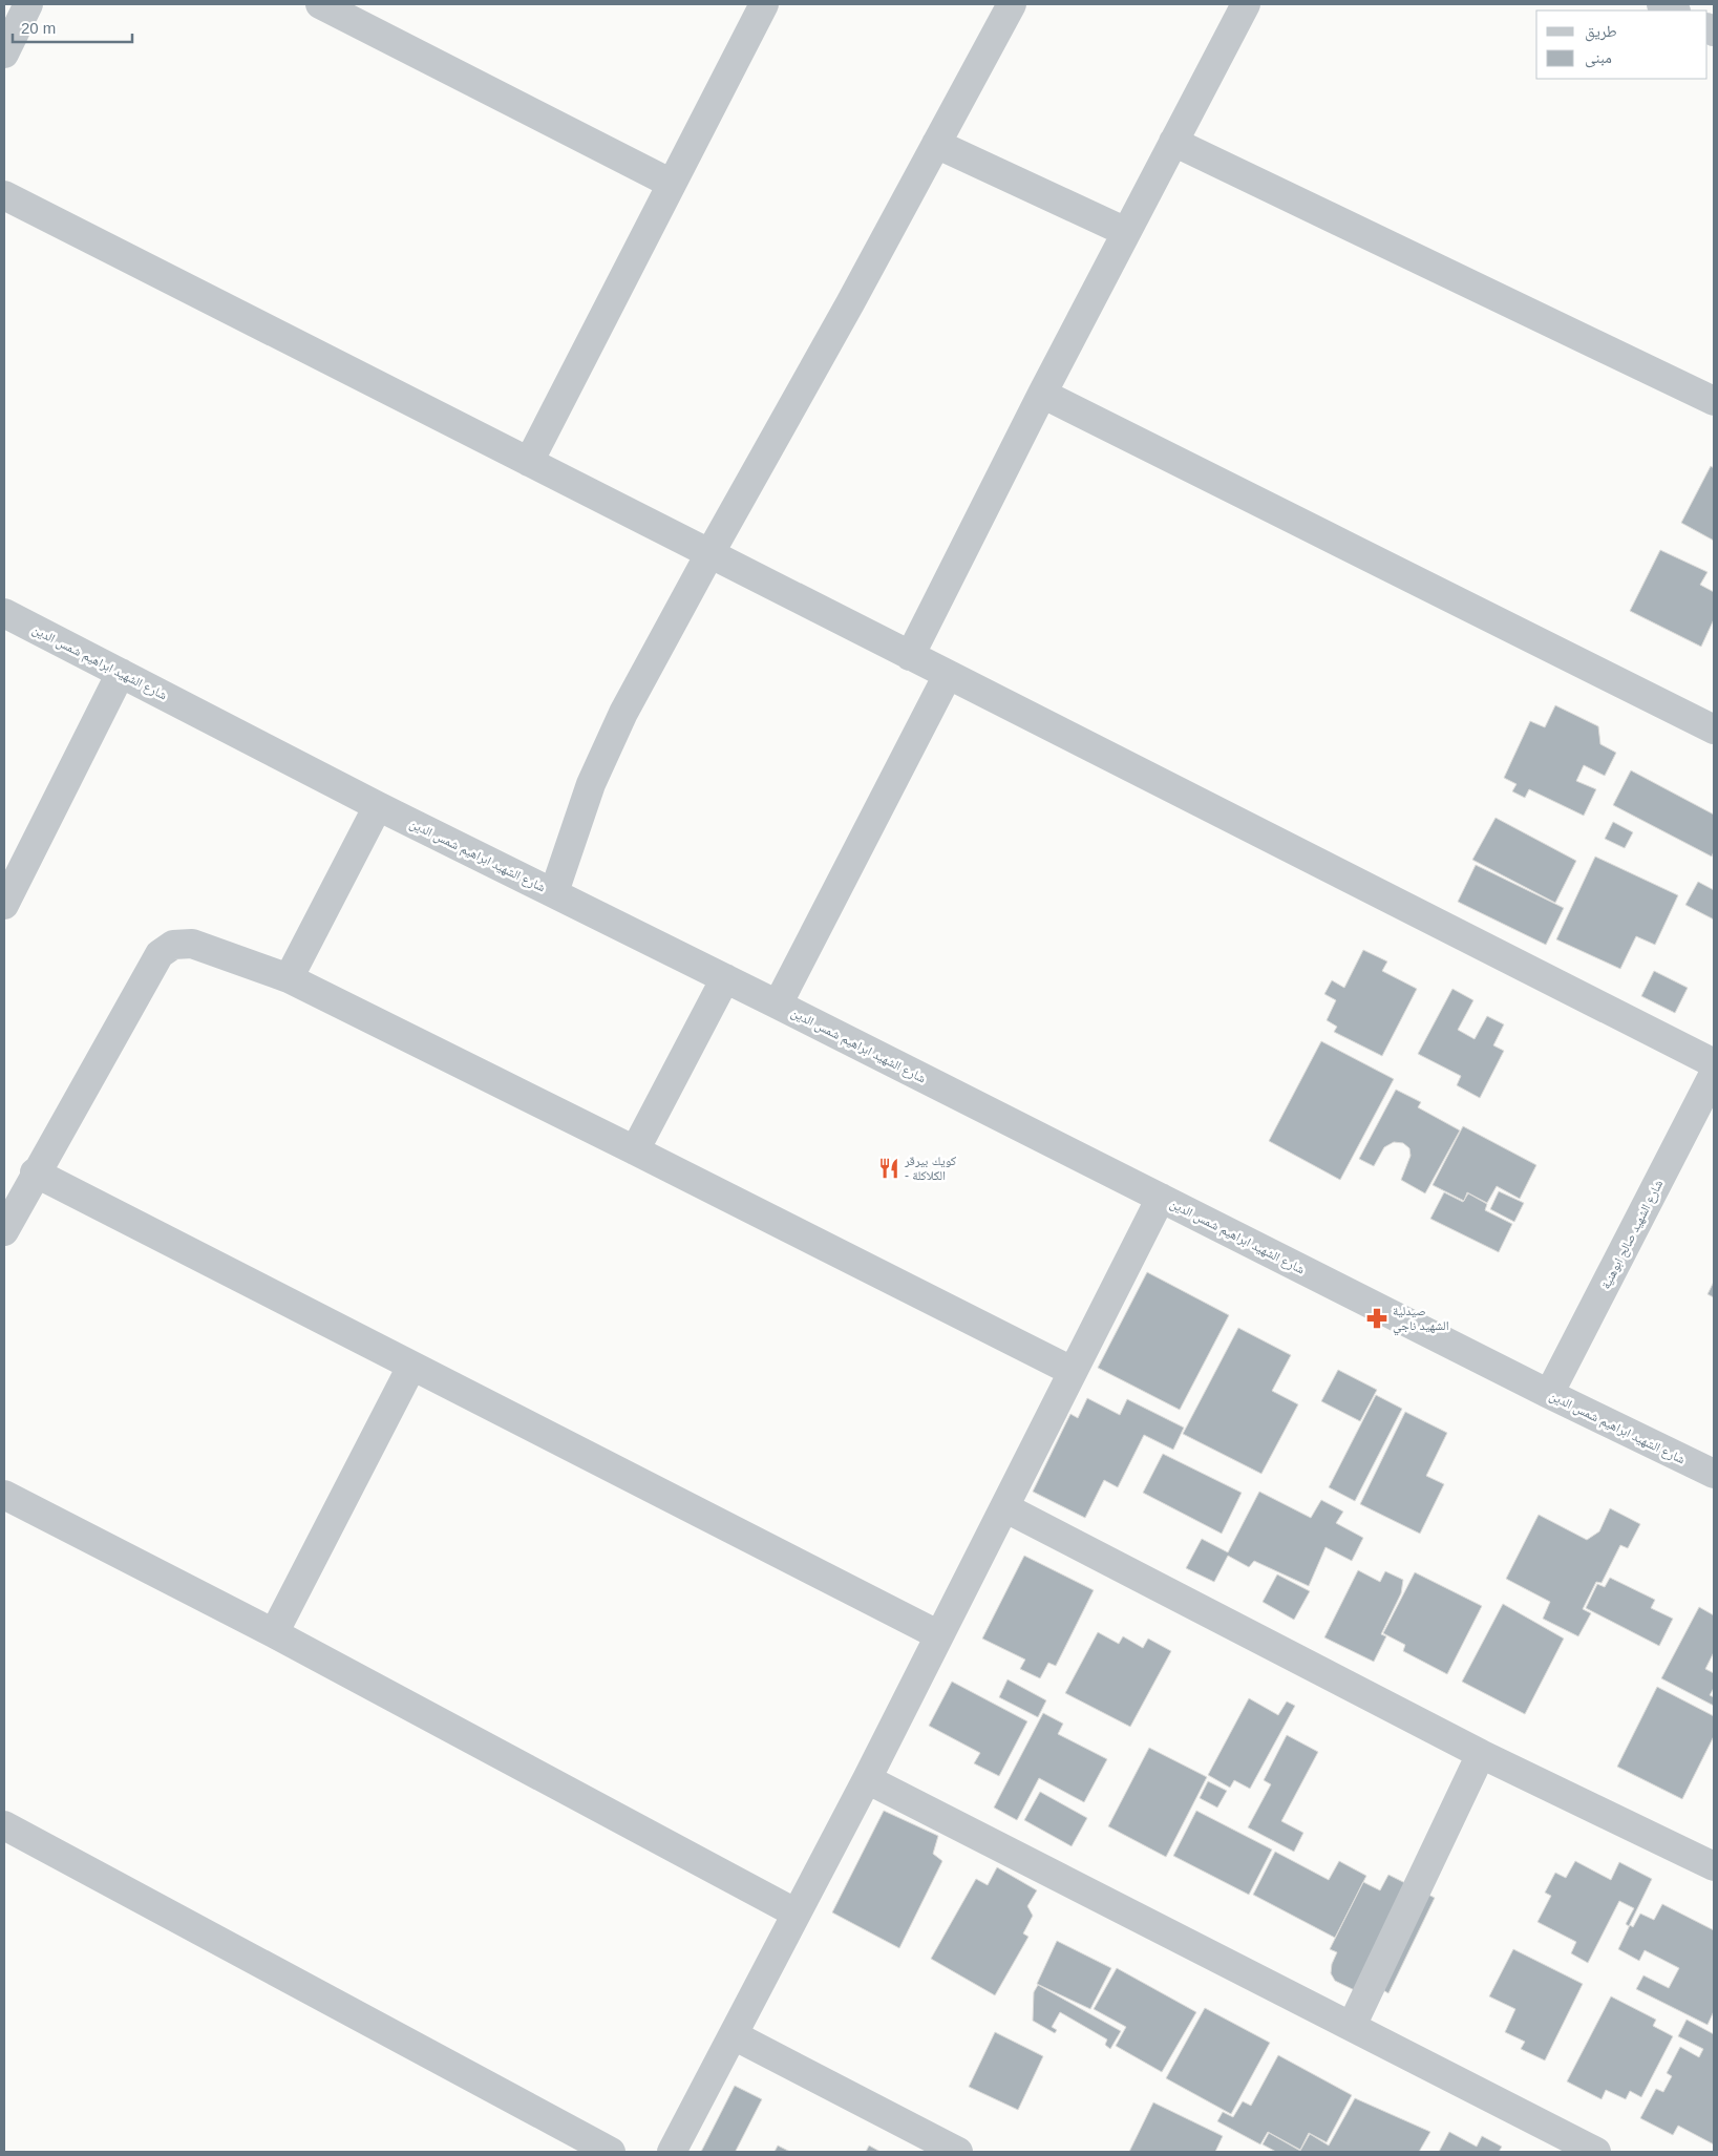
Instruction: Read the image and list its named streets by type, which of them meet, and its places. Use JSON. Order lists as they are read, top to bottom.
{
  "streets": {
    "street": ["شارع الشهيد ابراهيم شمس الدين", "شارع الشهيد صالح ابوهنية"]
  },
  "crossings": [
    ["شارع الشهيد ابراهيم شمس الدين", "شارع الشهيد صالح ابوهنية"]
  ],
  "places": {
    "restaurant": ["كويك بيرقر - الكلاكلة"],
    "pharmacy": ["صيدلية الشهيد ناجي"]
  },
  "legend": ["طريق", "مبنى"],
  "scale_bar": "20 m"
}
